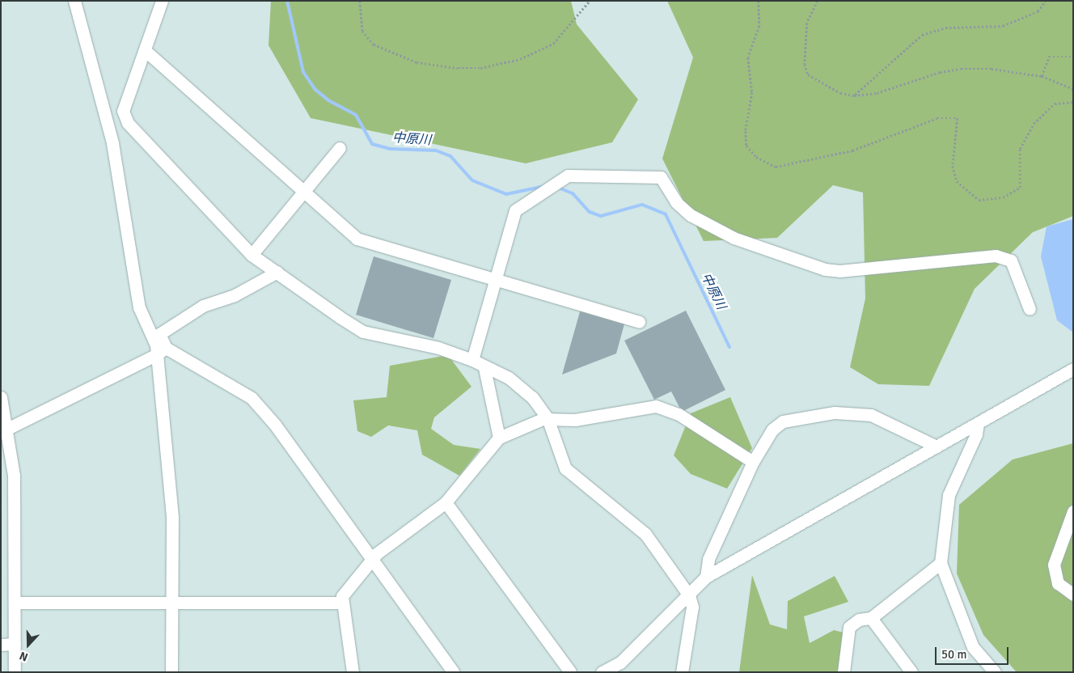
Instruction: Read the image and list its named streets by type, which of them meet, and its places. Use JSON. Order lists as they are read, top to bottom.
{
  "water": ["中原川"],
  "scale_bar": "50 m",
  "north": "bottom"
}
